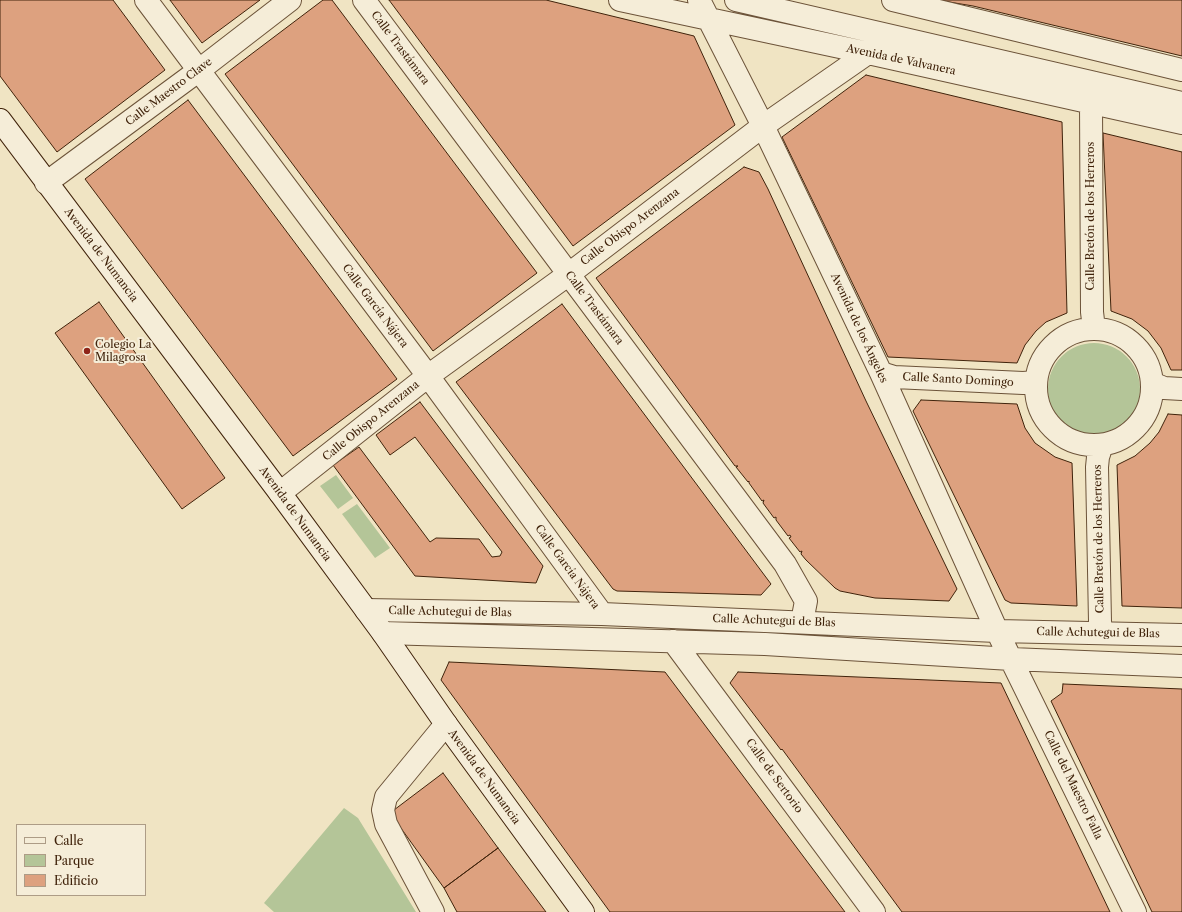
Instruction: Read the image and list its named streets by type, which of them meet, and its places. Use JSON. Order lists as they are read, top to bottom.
{
  "streets": {
    "street": [
      "Calle Trastámara",
      "Avenida de Valvanera",
      "Calle Maestro Clave",
      "Calle Bretón de los Herreros",
      "Calle Obispo Arenzana",
      "Avenida de Numancia",
      "Calle García Nájera",
      "Avenida de los Ángeles",
      "Calle Santo Domingo",
      "Calle Achutegui de Blas",
      "Calle de Sertorio",
      "Calle del Maestro Falla"
    ]
  },
  "crossings": [
    ["Calle Trastámara", "Calle Obispo Arenzana"],
    ["Calle Trastámara", "Calle Achutegui de Blas"],
    ["Avenida de Valvanera", "Calle Bretón de los Herreros"],
    ["Avenida de Valvanera", "Calle Obispo Arenzana"],
    ["Avenida de Valvanera", "Avenida de los Ángeles"],
    ["Calle Maestro Clave", "Avenida de Numancia"],
    ["Calle Maestro Clave", "Calle García Nájera"],
    ["Calle Bretón de los Herreros", "Calle Santo Domingo"],
    ["Calle Bretón de los Herreros", "Calle Achutegui de Blas"],
    ["Calle Obispo Arenzana", "Avenida de Numancia"],
    ["Calle Obispo Arenzana", "Calle García Nájera"],
    ["Calle Obispo Arenzana", "Avenida de los Ángeles"],
    ["Avenida de Numancia", "Calle Achutegui de Blas"],
    ["Calle García Nájera", "Calle Achutegui de Blas"],
    ["Avenida de los Ángeles", "Calle Santo Domingo"],
    ["Avenida de los Ángeles", "Calle Achutegui de Blas"],
    ["Avenida de los Ángeles", "Calle del Maestro Falla"],
    ["Calle Achutegui de Blas", "Calle de Sertorio"],
    ["Calle Achutegui de Blas", "Calle del Maestro Falla"]
  ],
  "places": ["Colegio La Milagrosa"],
  "legend": ["Calle", "Parque", "Edificio"]
}
